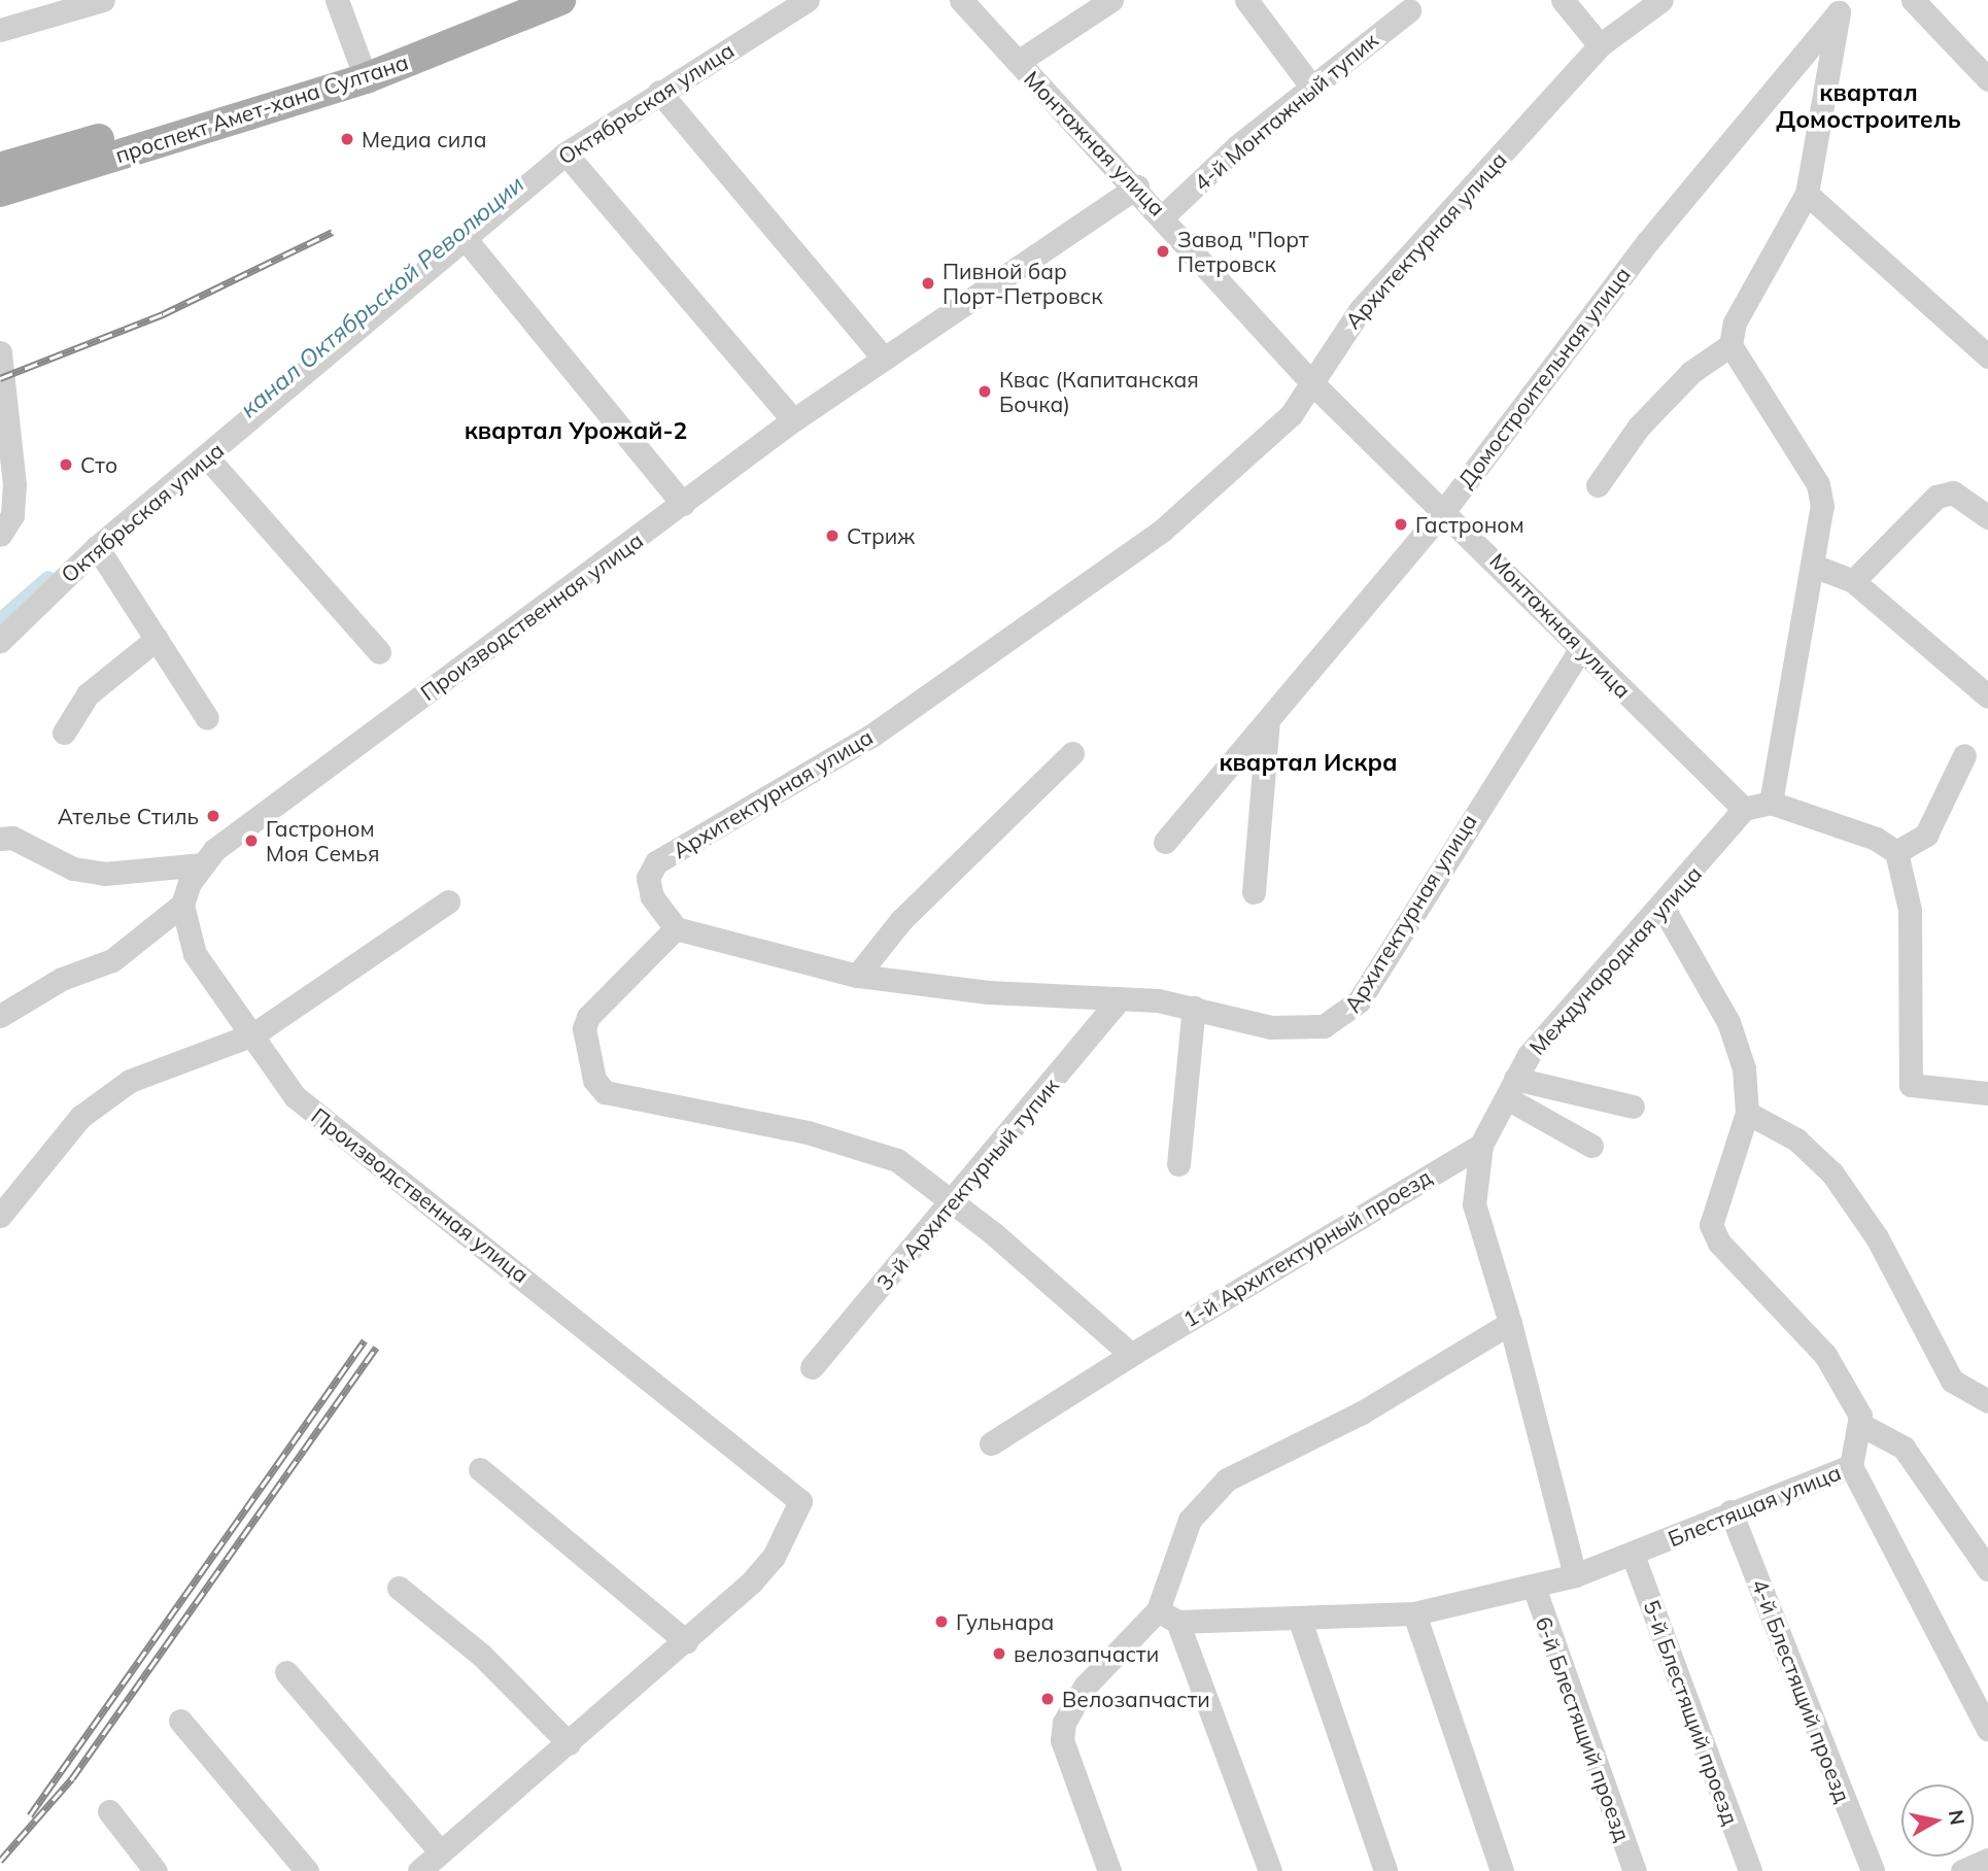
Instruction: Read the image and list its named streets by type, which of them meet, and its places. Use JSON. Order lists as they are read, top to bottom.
{
  "streets": {
    "main road": ["проспект Амет-хана Султана"],
    "street": [
      "Октябрьская улица",
      "4-й Монтажный тупик",
      "Монтажная улица",
      "Архитектурная улица",
      "Домостроительная улица",
      "Производственная улица",
      "Международная улица",
      "3-й Архитектурный тупик",
      "1-й Архитектурный проезд",
      "Блестящая улица",
      "4-й Блестящий проезд",
      "5-й Блестящий проезд",
      "6-й Блестящий проезд"
    ]
  },
  "crossings": [
    ["4-й Монтажный тупик", "Монтажная улица"],
    ["Монтажная улица", "Архитектурная улица"],
    ["Монтажная улица", "Домостроительная улица"],
    ["Монтажная улица", "Производственная улица"],
    ["Монтажная улица", "Международная улица"],
    ["Архитектурная улица", "3-й Архитектурный тупик"],
    ["Международная улица", "1-й Архитектурный проезд"],
    ["Международная улица", "Блестящая улица"],
    ["Блестящая улица", "4-й Блестящий проезд"],
    ["Блестящая улица", "5-й Блестящий проезд"],
    ["Блестящая улица", "6-й Блестящий проезд"]
  ],
  "districts": ["квартал Домостроитель", "квартал Урожай-2", "квартал Искра"],
  "water": ["канал Октябрьской Революции"],
  "places": [
    "Медиа сила",
    "Завод \"Порт Петровск",
    "Пивной бар Порт-Петровск",
    "Квас (Капитанская Бочка)",
    "Сто",
    "Гастроном",
    "Стриж",
    "Ателье Cтиль",
    "Гастроном Моя Семья",
    "Гульнара",
    "велозапчасти",
    "Велозапчасти"
  ],
  "north": "right"
}
